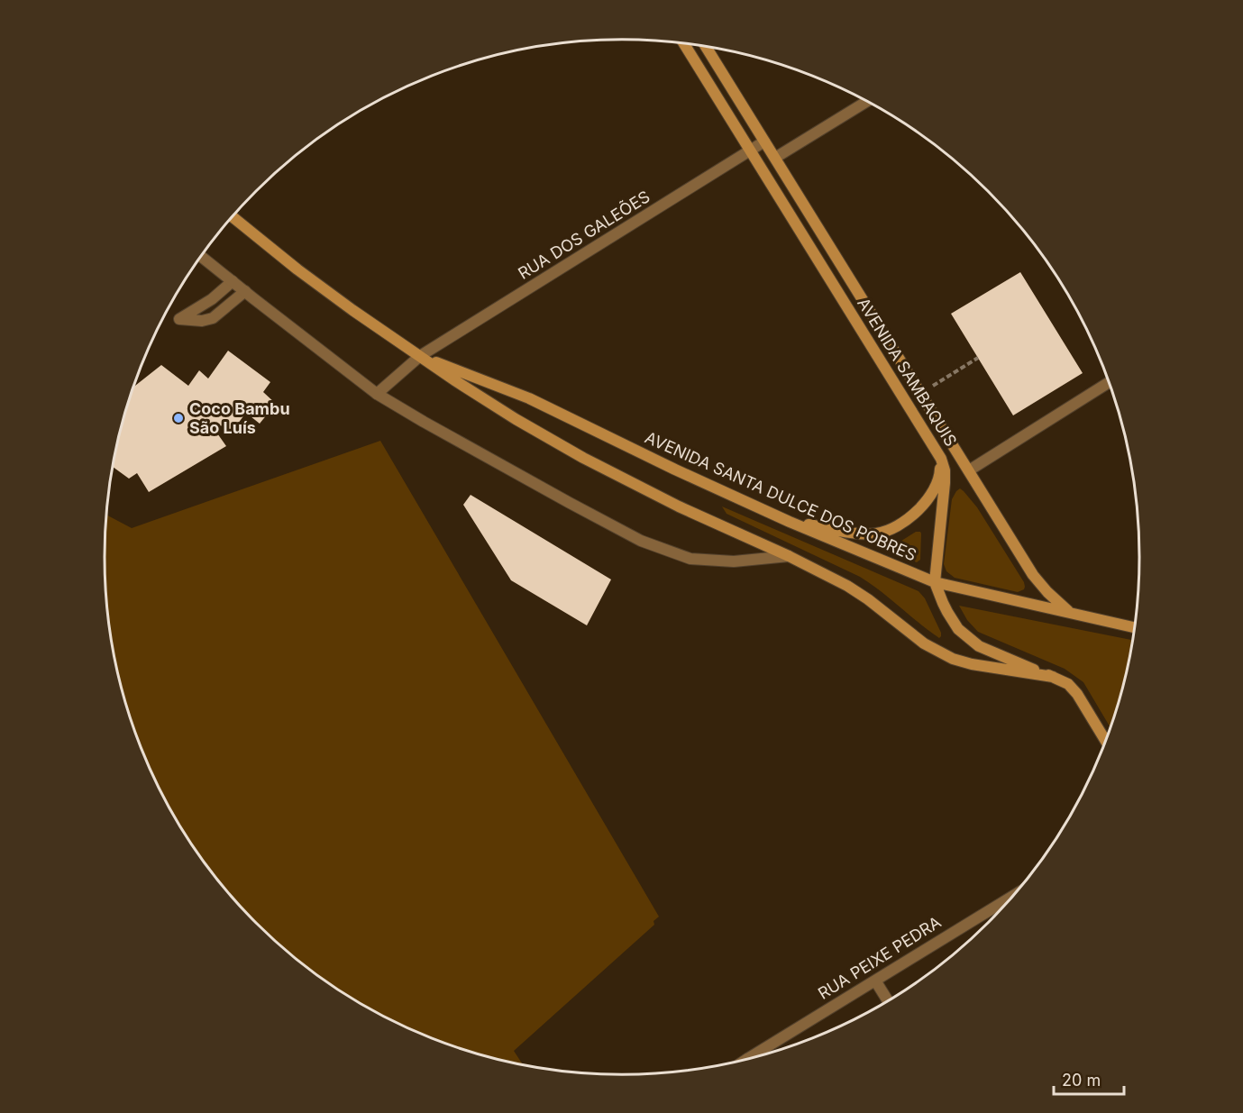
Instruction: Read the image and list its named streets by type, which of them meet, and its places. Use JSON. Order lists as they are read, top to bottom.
{
  "streets": {
    "main road": ["AVENIDA SAMBAQUIS", "AVENIDA SANTA DULCE DOS POBRES"],
    "street": ["RUA DOS GALEÕES", "RUA PEIXE PEDRA"]
  },
  "crossings": [
    ["RUA DOS GALEÕES", "AVENIDA SAMBAQUIS"],
    ["RUA DOS GALEÕES", "AVENIDA SANTA DULCE DOS POBRES"],
    ["AVENIDA SAMBAQUIS", "AVENIDA SANTA DULCE DOS POBRES"]
  ],
  "places": ["Coco Bambu São Luís"],
  "scale_bar": "20 m"
}
